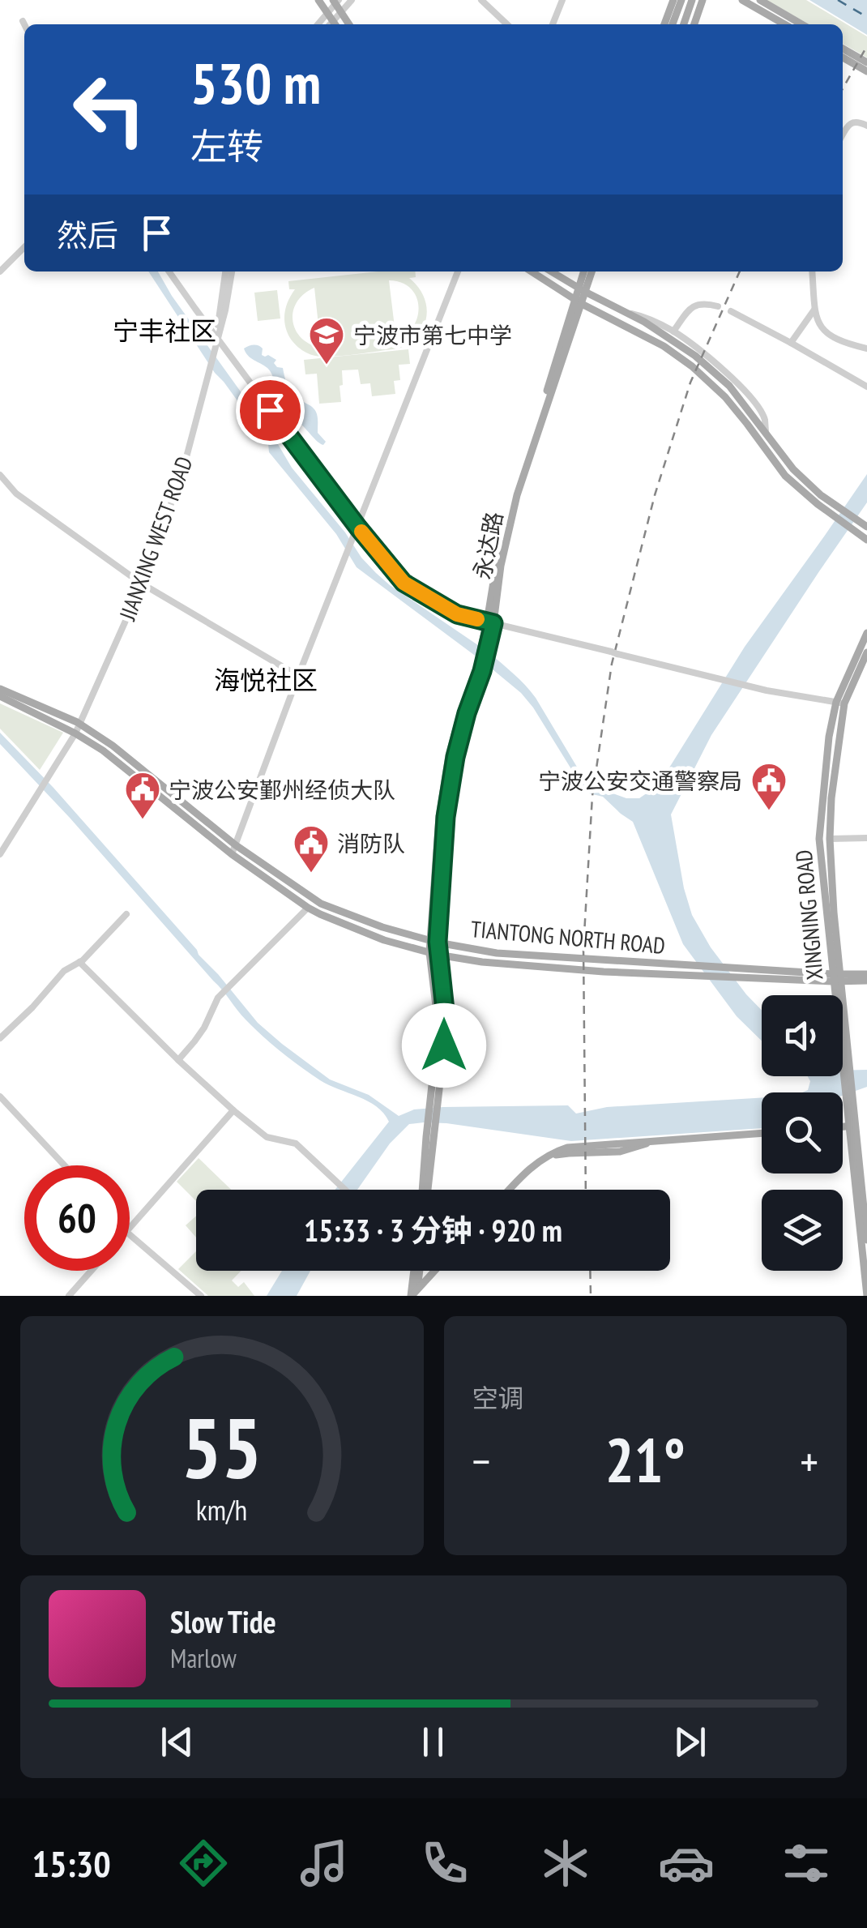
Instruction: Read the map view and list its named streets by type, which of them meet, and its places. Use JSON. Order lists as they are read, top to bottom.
{
  "streets": {
    "main road": ["永达路", "XINGNING ROAD", "TIANTONG NORTH ROAD"],
    "street": ["JIANXING WEST ROAD"]
  },
  "crossings": [
    ["JIANXING WEST ROAD", "TIANTONG NORTH ROAD"],
    ["永达路", "TIANTONG NORTH ROAD"],
    ["XINGNING ROAD", "TIANTONG NORTH ROAD"]
  ],
  "districts": ["宁丰社区", "海悦社区"],
  "places": {
    "school or university": ["宁波市第七中学"],
    "public building": ["宁波公安交通警察局", "宁波公安鄞州经侦大队", "消防队"]
  },
  "page": {
    "turn": ["530 m", "左转"],
    "then": "然后",
    "limit": "60",
    "trip": "15:33 · 3 分钟 · 920 m",
    "tile": "空调",
    "heat": ["−", "21°", "+"],
    "song": ["Slow Tide", "Marlow"],
    "tabs": "15:30",
    "gauge": ["55", "km/h"]
  }
}
